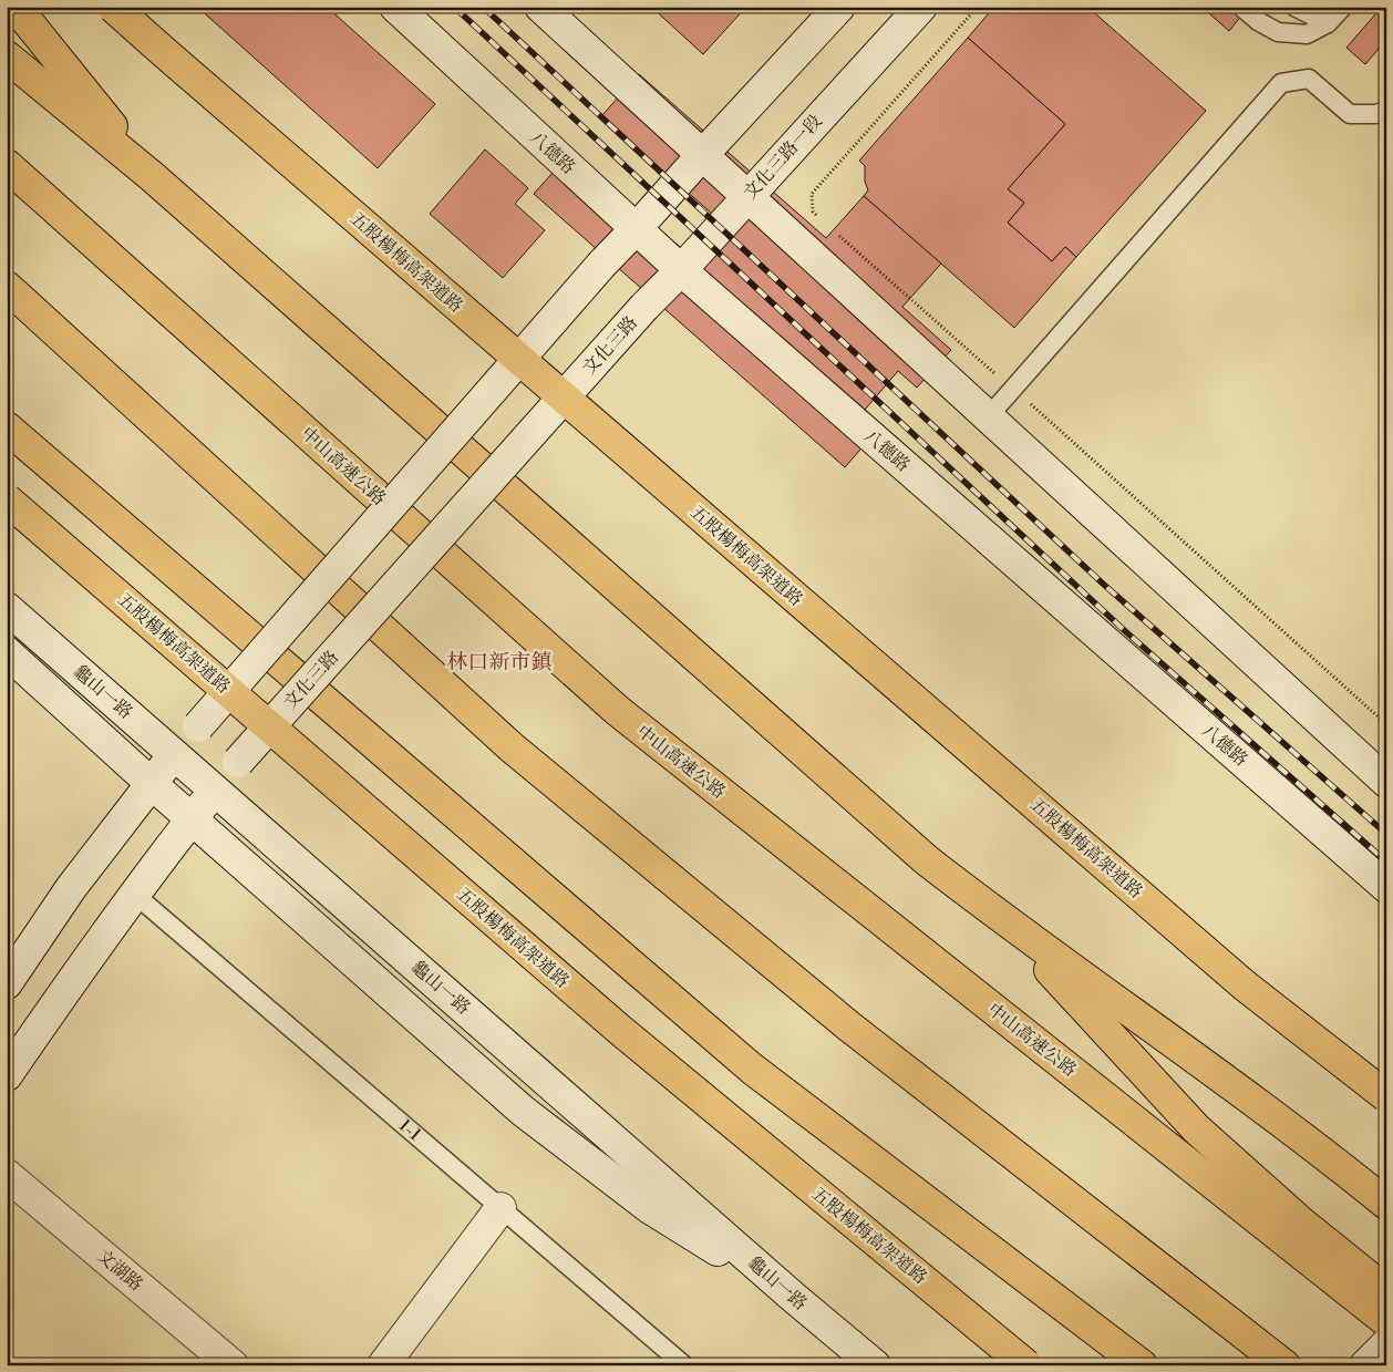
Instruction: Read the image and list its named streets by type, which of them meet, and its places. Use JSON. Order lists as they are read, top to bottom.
{
  "streets": {
    "highway": ["五股楊梅高架道路", "中山高速公路"],
    "street": [
      "八德路",
      "文化三路一段",
      "文化三路",
      "龜山一路",
      "文湖路"
    ],
    "lane": ["1-1"]
  },
  "crossings": [
    ["八德路", "文化三路一段"],
    ["文化三路一段", "文化三路"],
    ["文化三路", "龜山一路"],
    ["文化三路", "1-1"]
  ],
  "districts": ["林口新市鎮"]
}
